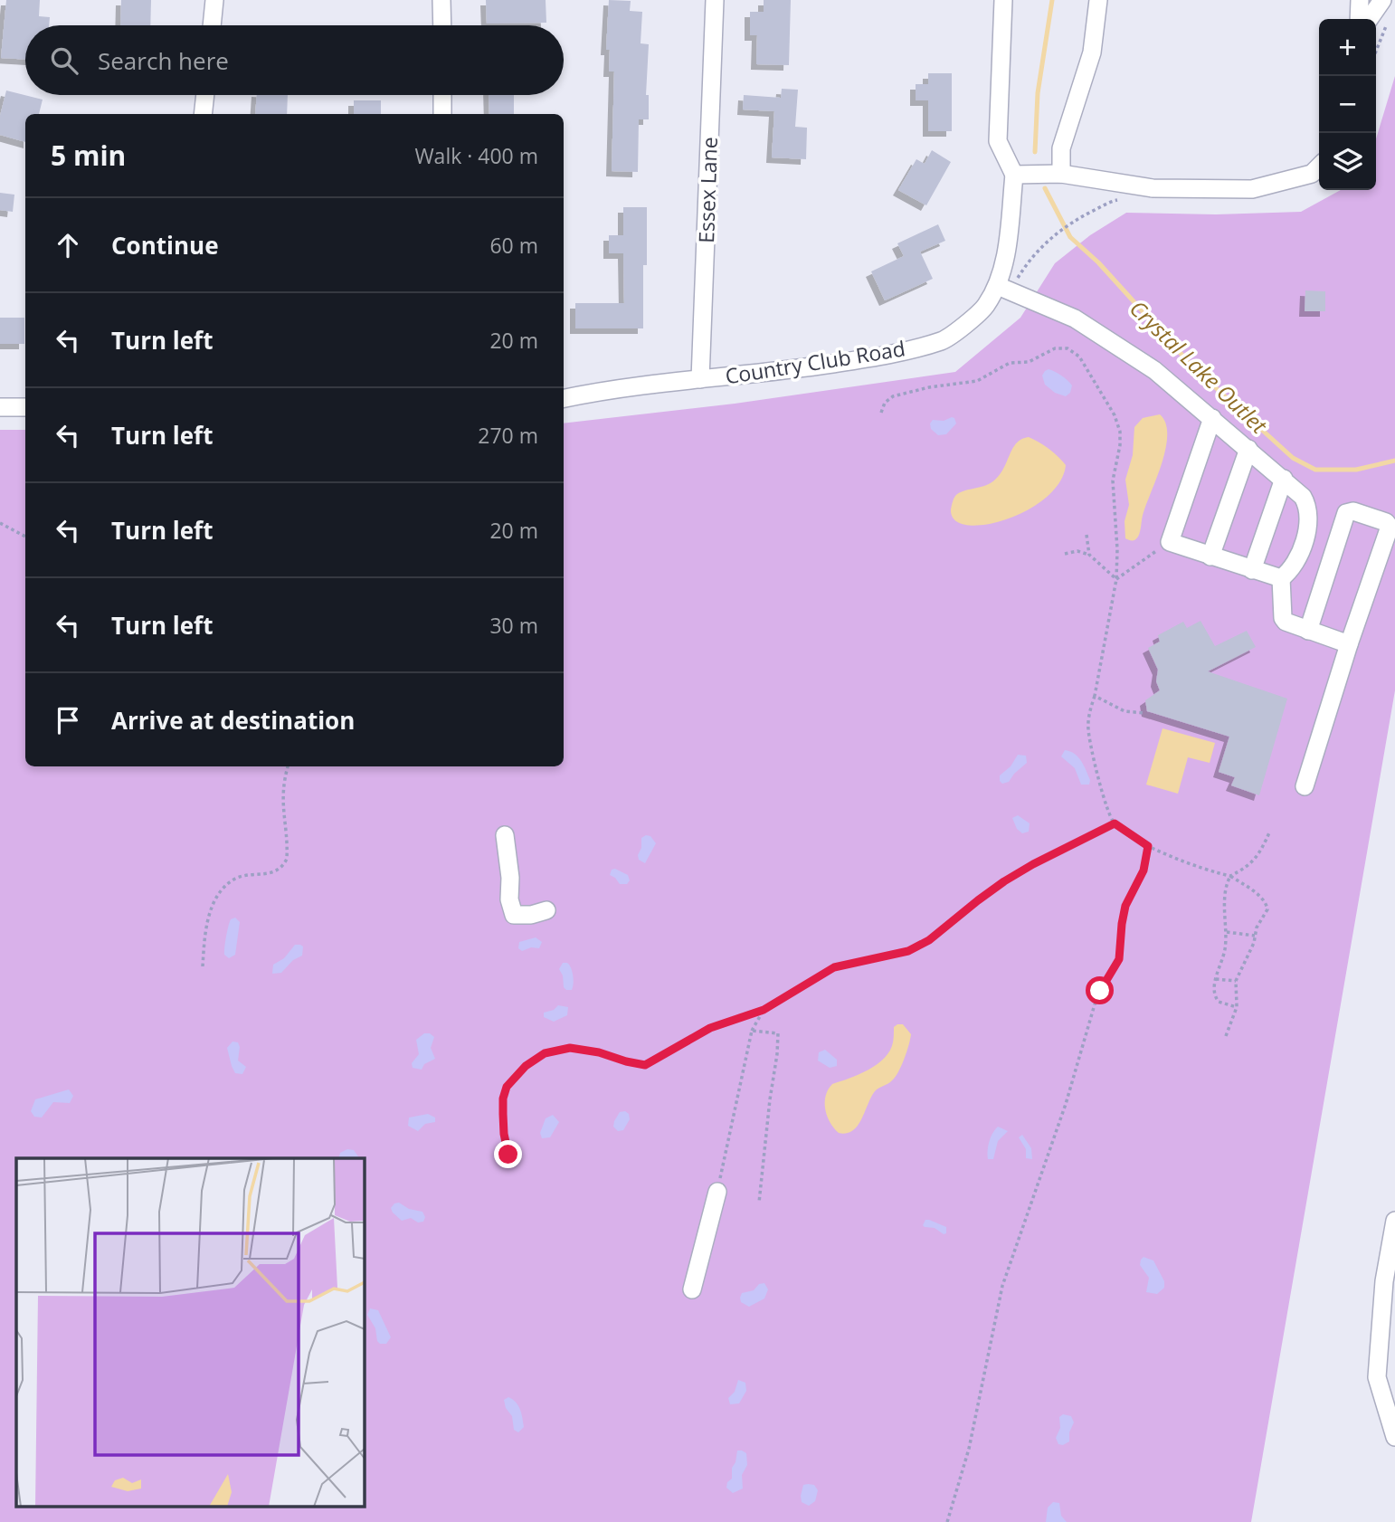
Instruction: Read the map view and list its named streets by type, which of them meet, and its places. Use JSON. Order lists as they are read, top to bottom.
{
  "streets": {
    "street": ["Essex Lane", "Country Club Road"]
  },
  "crossings": [
    ["Essex Lane", "Country Club Road"]
  ],
  "water": ["Crystal Lake Outlet"],
  "page": {
    "map_buttons": ["+", "−"],
    "search": "Search here",
    "heading": ["5 min", "Walk · 400 m"],
    "list": [
      ["Continue", "60 m"],
      ["Turn left", "20 m"],
      ["Turn left", "270 m"],
      ["Turn left", "20 m"],
      ["Turn left", "30 m"],
      "Arrive at destination"
    ]
  }
}
